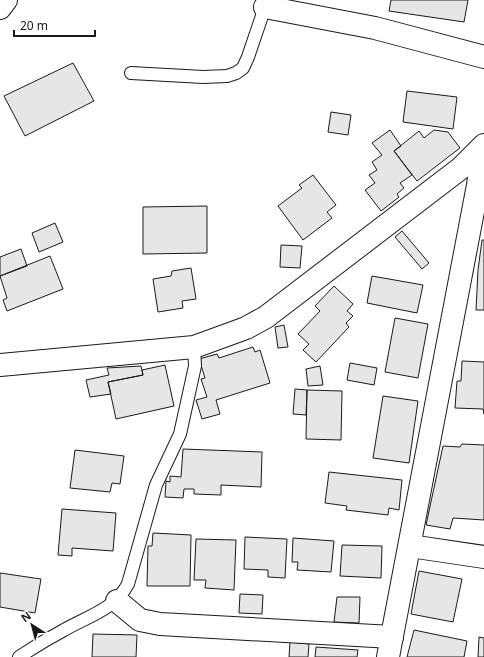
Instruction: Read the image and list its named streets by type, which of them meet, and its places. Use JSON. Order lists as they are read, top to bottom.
{
  "scale_bar": "20 m",
  "north": "top left"
}
